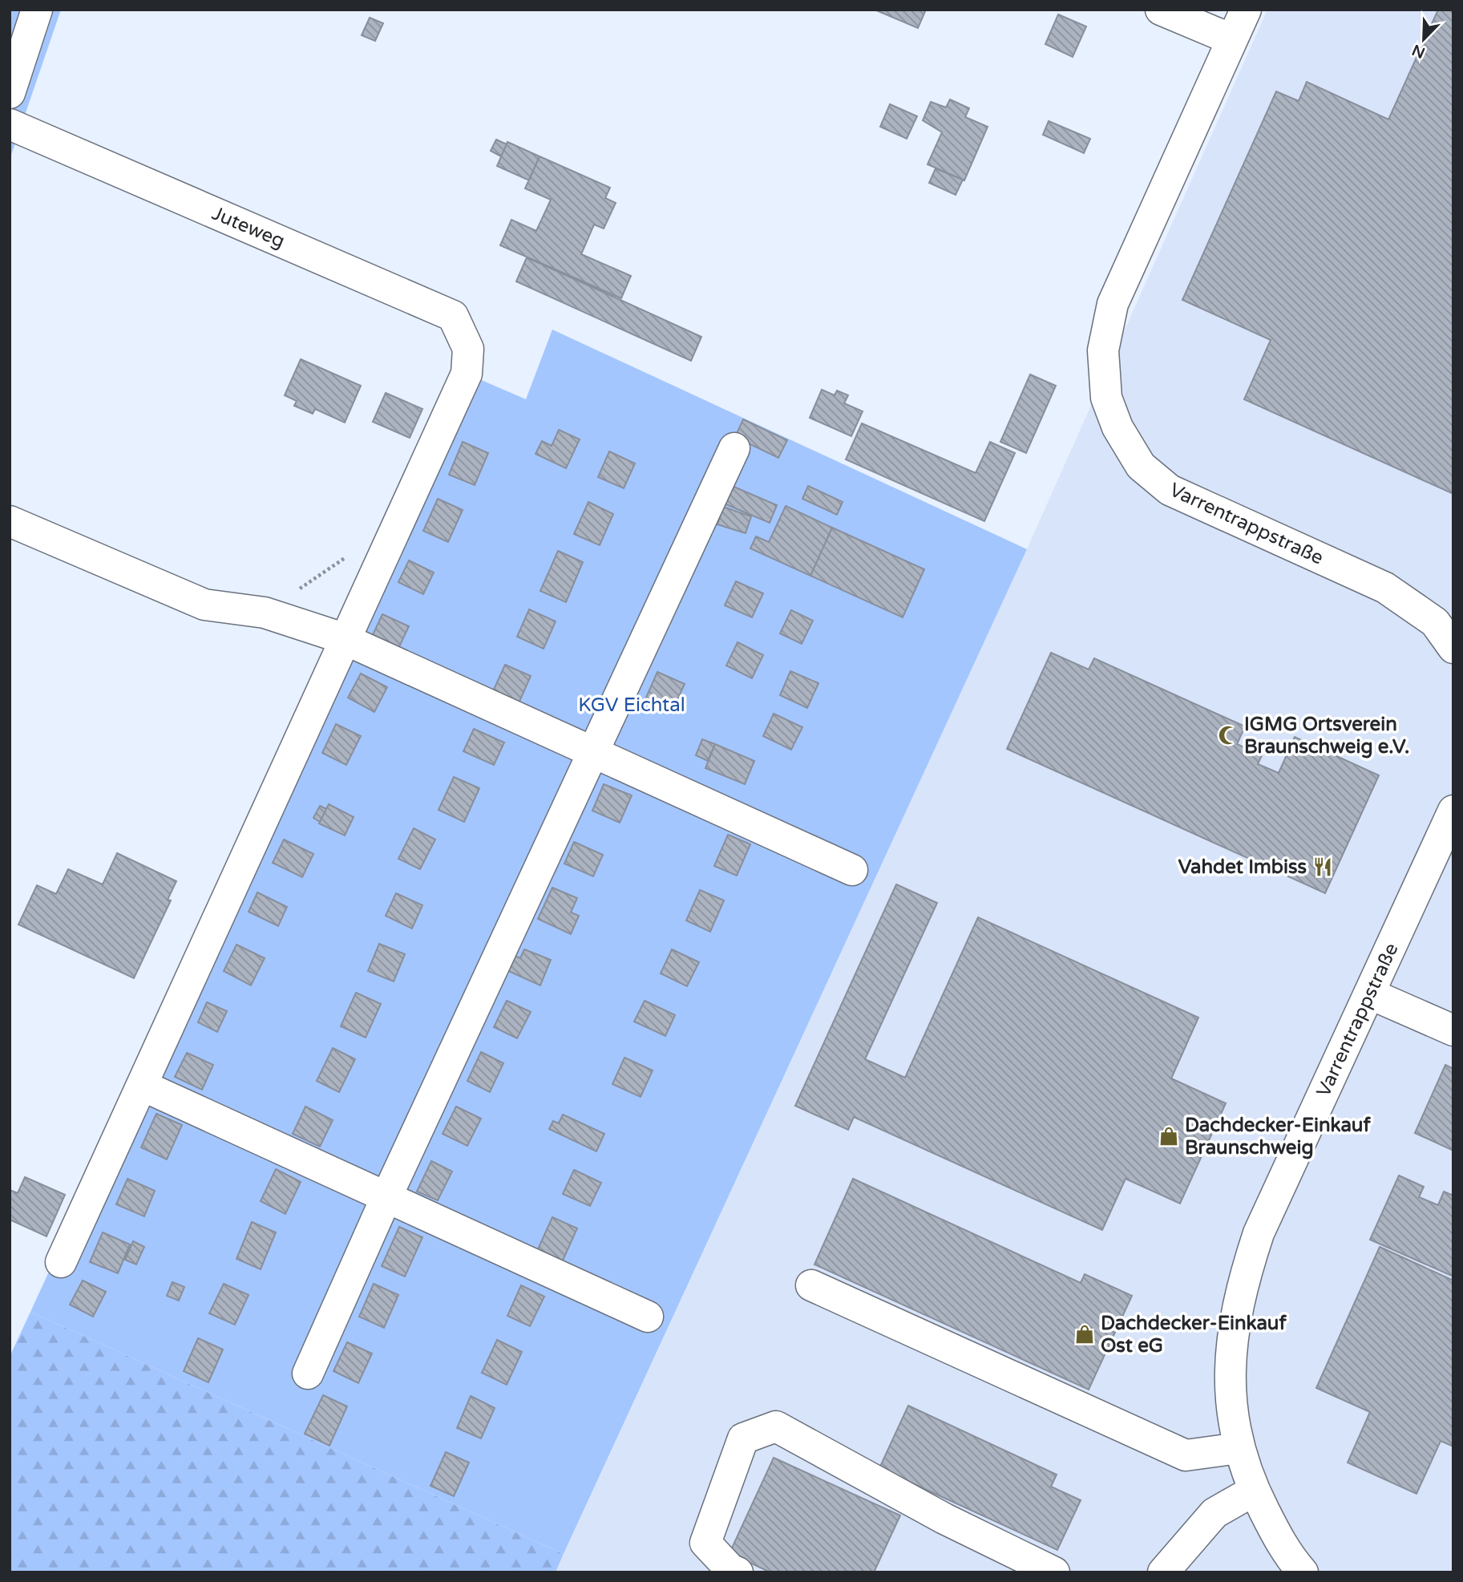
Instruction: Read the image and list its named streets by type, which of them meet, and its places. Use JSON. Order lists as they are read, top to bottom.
{
  "streets": {
    "street": ["Juteweg", "Varrentrappstraße"]
  },
  "parks": ["KGV Eichtal"],
  "places": {
    "mosque": ["IGMG Ortsverein Braunschweig e.V."],
    "restaurant": ["Vahdet Imbiss"],
    "shop": ["Dachdecker-Einkauf Braunschweig", "Dachdecker-Einkauf Ost eG"]
  },
  "north": "bottom left"
}
